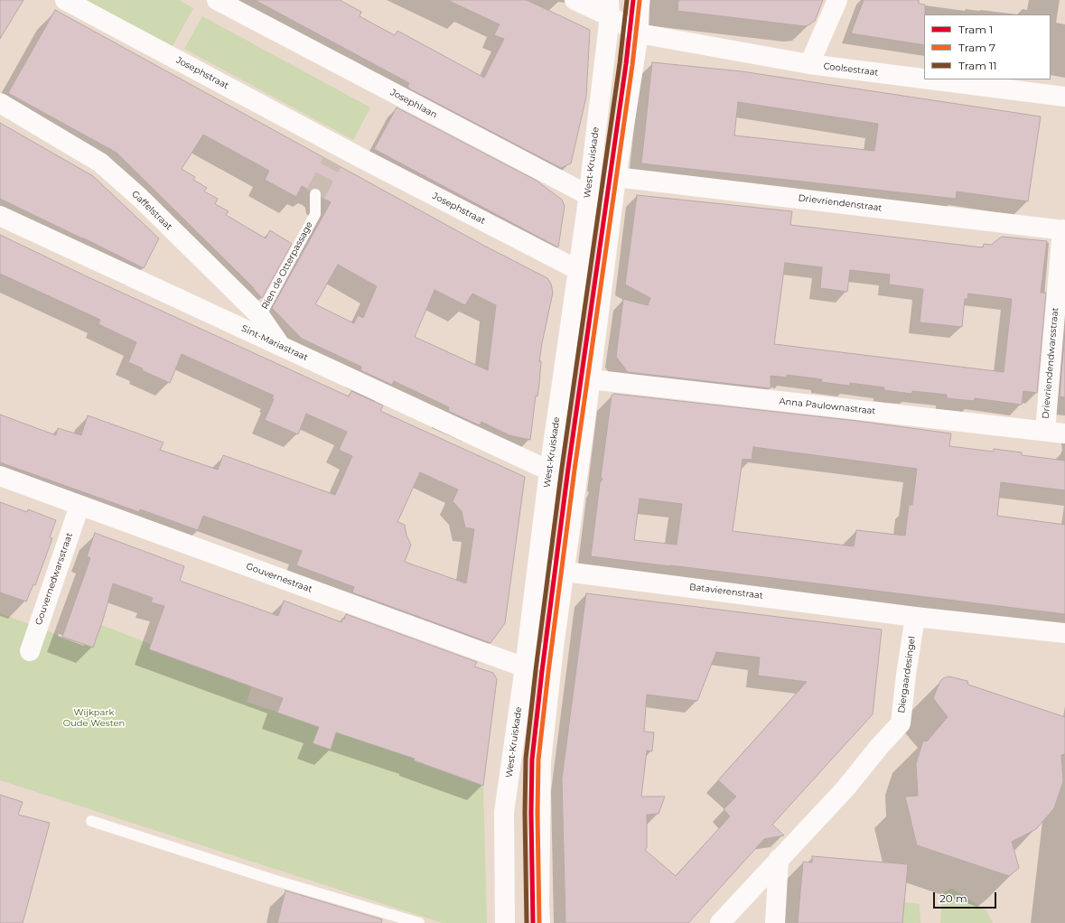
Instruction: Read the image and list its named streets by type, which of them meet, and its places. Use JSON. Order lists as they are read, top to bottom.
{
  "streets": {
    "street": [
      "Coolsestraat",
      "Josephstraat",
      "Josephlaan",
      "West-Kruiskade",
      "Drievriendenstraat",
      "Gaffelstraat",
      "Sint-Mariastraat",
      "Drievriendendwarsstraat",
      "Anna Paulownastraat",
      "Gouvernestraat",
      "Gouvernedwarsstraat",
      "Batavierenstraat",
      "Diergaardesingel"
    ],
    "lane": ["Rien de Otterpassage"]
  },
  "crossings": [
    ["Josephstraat", "West-Kruiskade"],
    ["Josephlaan", "West-Kruiskade"],
    ["West-Kruiskade", "Sint-Mariastraat"],
    ["West-Kruiskade", "Gouvernestraat"],
    ["West-Kruiskade", "Batavierenstraat"],
    ["Drievriendenstraat", "Drievriendendwarsstraat"],
    ["Gaffelstraat", "Rien de Otterpassage"],
    ["Gaffelstraat", "Sint-Mariastraat"],
    ["Drievriendendwarsstraat", "Anna Paulownastraat"],
    ["Gouvernestraat", "Gouvernedwarsstraat"],
    ["Batavierenstraat", "Diergaardesingel"]
  ],
  "parks": ["Wijkpark Oude Westen"],
  "lines": ["tram line 1", "tram line 11", "tram line 7"],
  "legend": ["Tram 1", "Tram 7", "Tram 11"],
  "scale_bar": "20 m"
}
